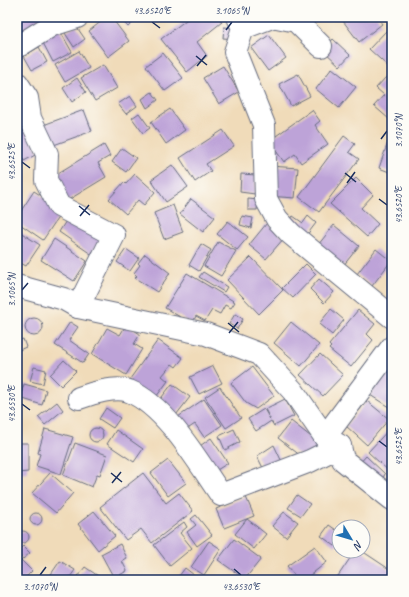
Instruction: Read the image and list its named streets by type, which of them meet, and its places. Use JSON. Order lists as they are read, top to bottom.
{
  "north": "bottom right",
  "coordinates": [
    "43.6520°E",
    "3.1065°N",
    "3.1070°N",
    "43.6525°E",
    "43.6530°E"
  ]
}
